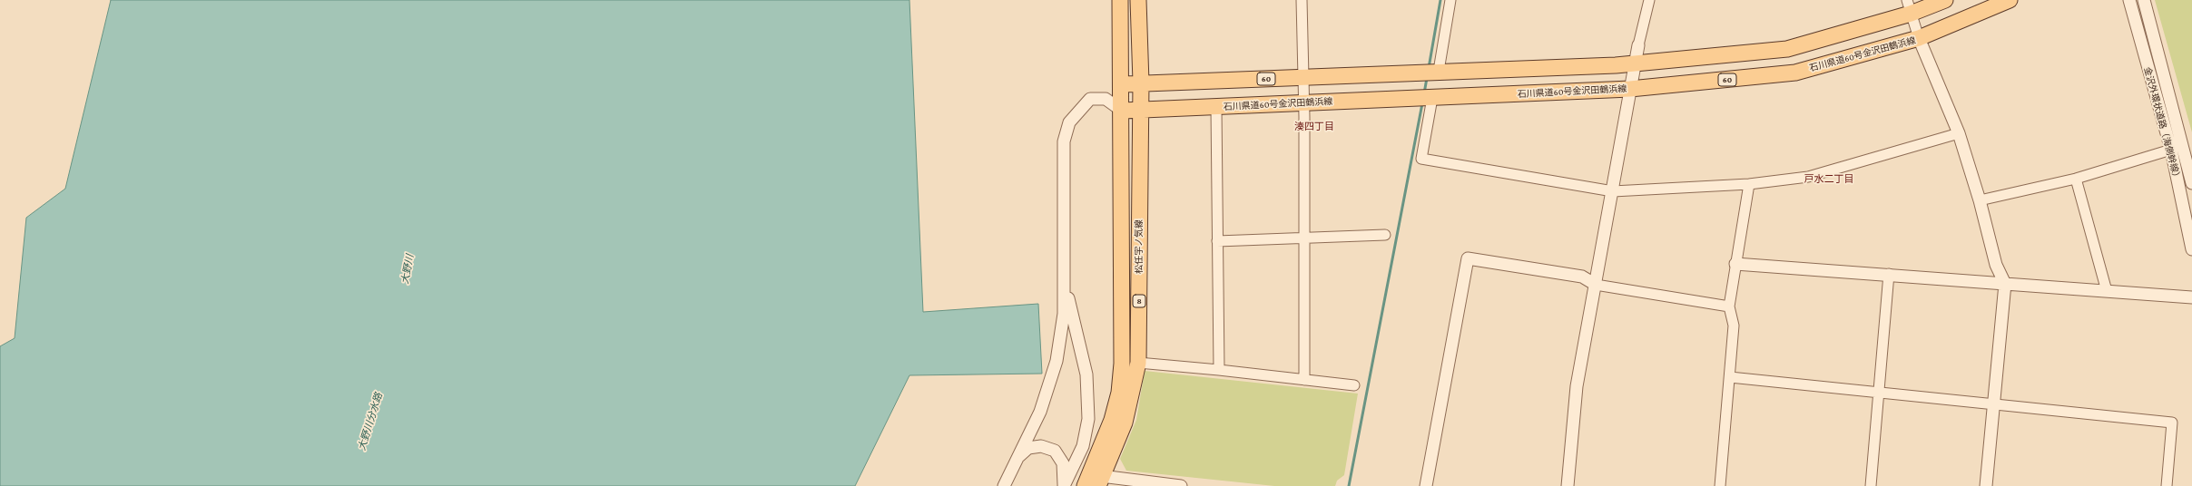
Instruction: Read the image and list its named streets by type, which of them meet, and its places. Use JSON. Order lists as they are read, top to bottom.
{
  "streets": {
    "main road": [
      "石川県道60号金沢田鶴浜線",
      "60",
      "松任宇ノ気線",
      "8"
    ],
    "street": ["金沢外環状道路（海側幹線）"]
  },
  "crossings": [
    ["石川県道60号金沢田鶴浜線", "松任宇ノ気線"],
    ["60", "松任宇ノ気線"]
  ],
  "districts": ["湊四丁目", "戸水二丁目"],
  "water": ["大野川", "大野川分水路"]
}
